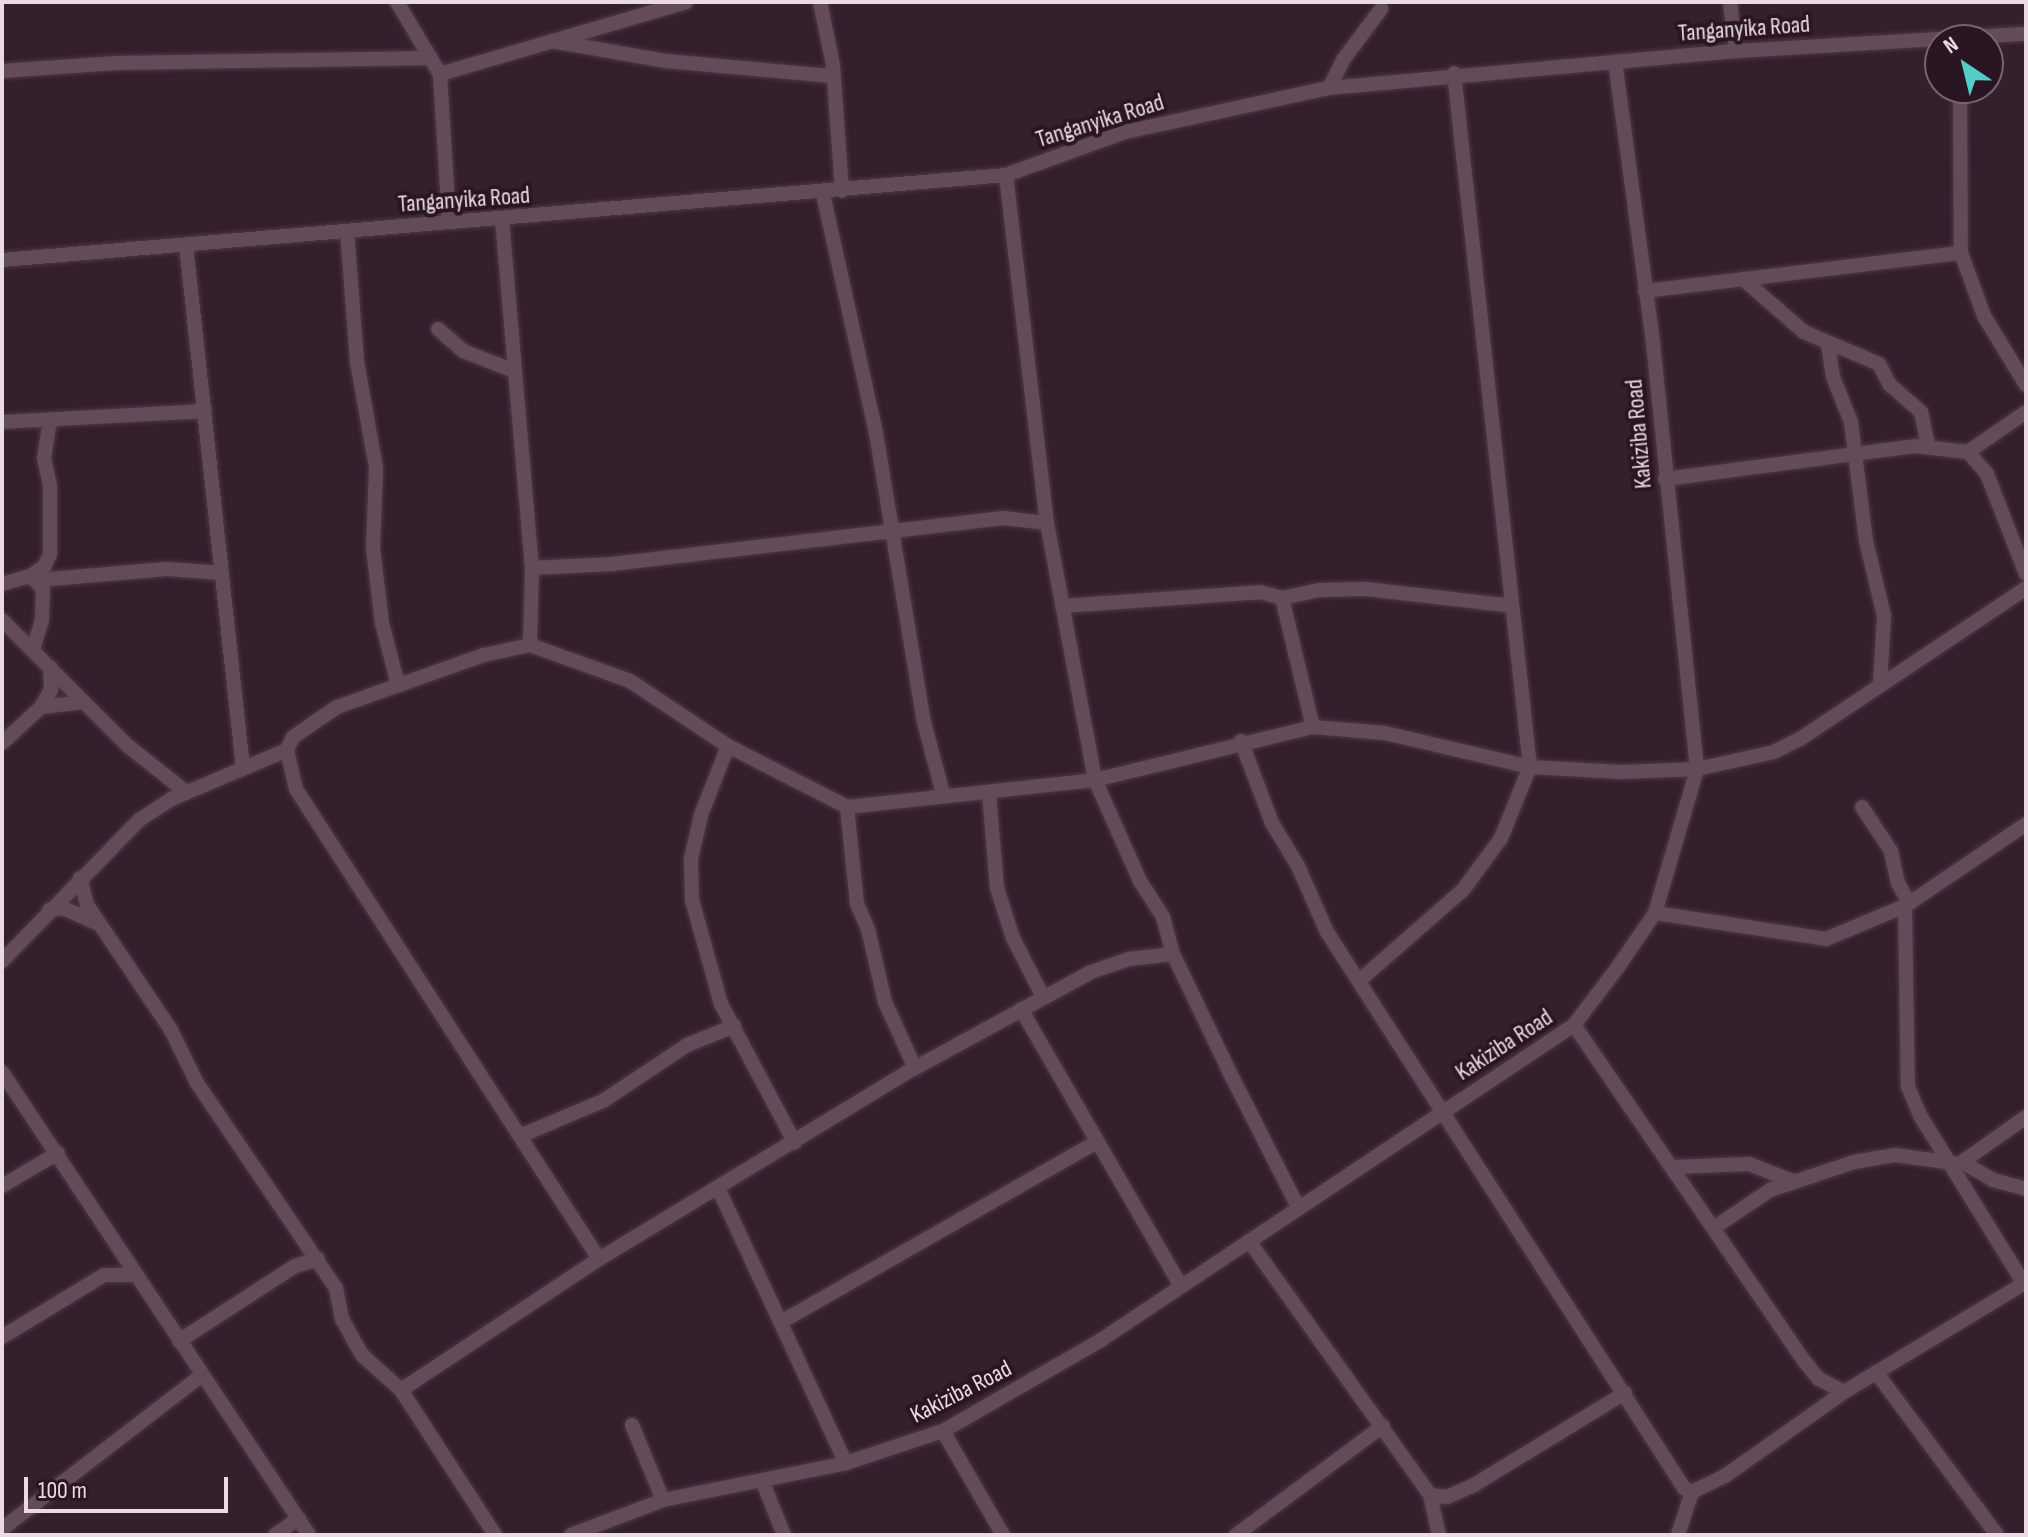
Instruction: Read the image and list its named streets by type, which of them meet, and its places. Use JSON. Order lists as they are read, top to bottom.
{
  "streets": {
    "street": ["Tanganyika Road", "Kakiziba Road"]
  },
  "crossings": [
    ["Tanganyika Road", "Kakiziba Road"]
  ],
  "scale_bar": "100 m",
  "north": "top left"
}
